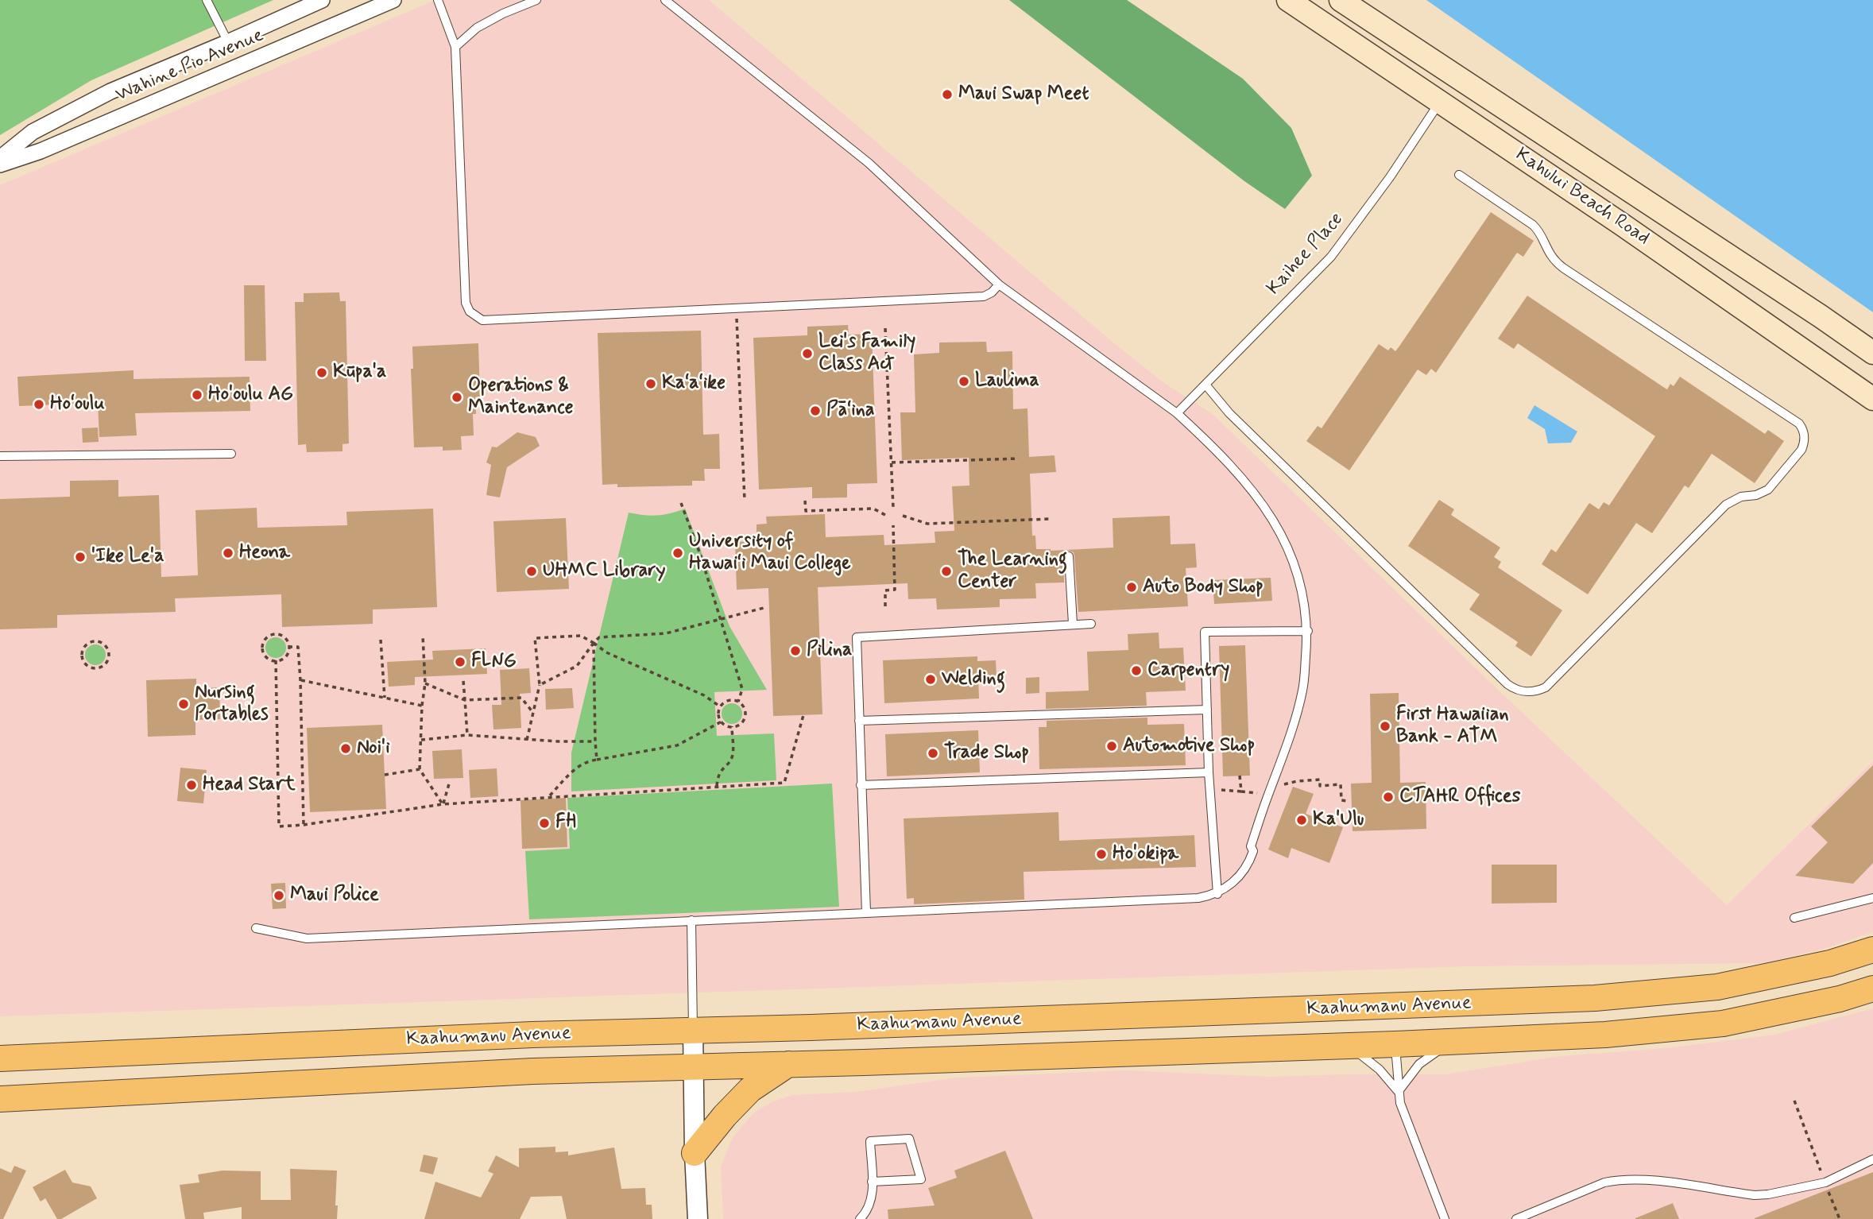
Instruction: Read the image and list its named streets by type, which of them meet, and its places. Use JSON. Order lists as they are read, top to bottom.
{
  "streets": {
    "main road": ["Kahului Beach Road", "Kaahumanu Avenue"],
    "street": ["Wahine Pio Avenue"],
    "lane": ["Kaihee Place"]
  },
  "crossings": [
    ["Kahului Beach Road", "Kaihee Place"]
  ],
  "places": [
    "Maui Swap Meet",
    "Lei's Family Class Act",
    "Kūpa'a",
    "Laulima",
    "Ka‘a‘ike",
    "Ho'oulu AG",
    "Operations & Maintenance",
    "Ho‘oulu",
    "Pā‘ina",
    "Heona",
    "University of Hawai‘i Maui College",
    "'Ike Le'a",
    "UHMC Library",
    "The Learning Center",
    "Auto Body Shop",
    "Pilina",
    "FLNG",
    "Carpentry",
    "Welding",
    "Nursing Portables",
    "First Hawaiian Bank - ATM",
    "Automotive Shop",
    "Noi'i",
    "Trade Shop",
    "Head Start",
    "CTAHR Offices",
    "Ka'Ulu",
    "FH",
    "Ho'okipa",
    "Maui Police"
  ]
}
